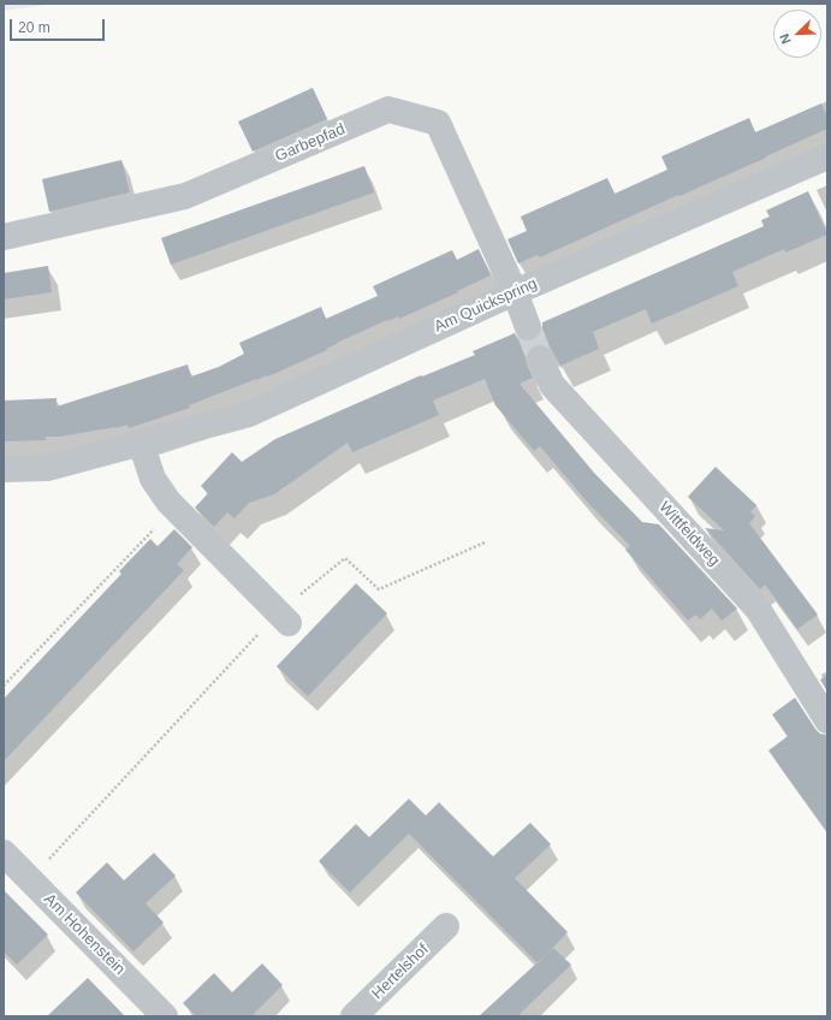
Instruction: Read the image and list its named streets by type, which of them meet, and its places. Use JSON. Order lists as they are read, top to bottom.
{
  "streets": {
    "street": [
      "Garbepfad",
      "Am Quickspring",
      "Wittfeldweg",
      "Am Hohenstein",
      "Hertelshof"
    ]
  },
  "crossings": [
    ["Garbepfad", "Am Quickspring"]
  ],
  "scale_bar": "20 m",
  "north": "bottom left"
}
